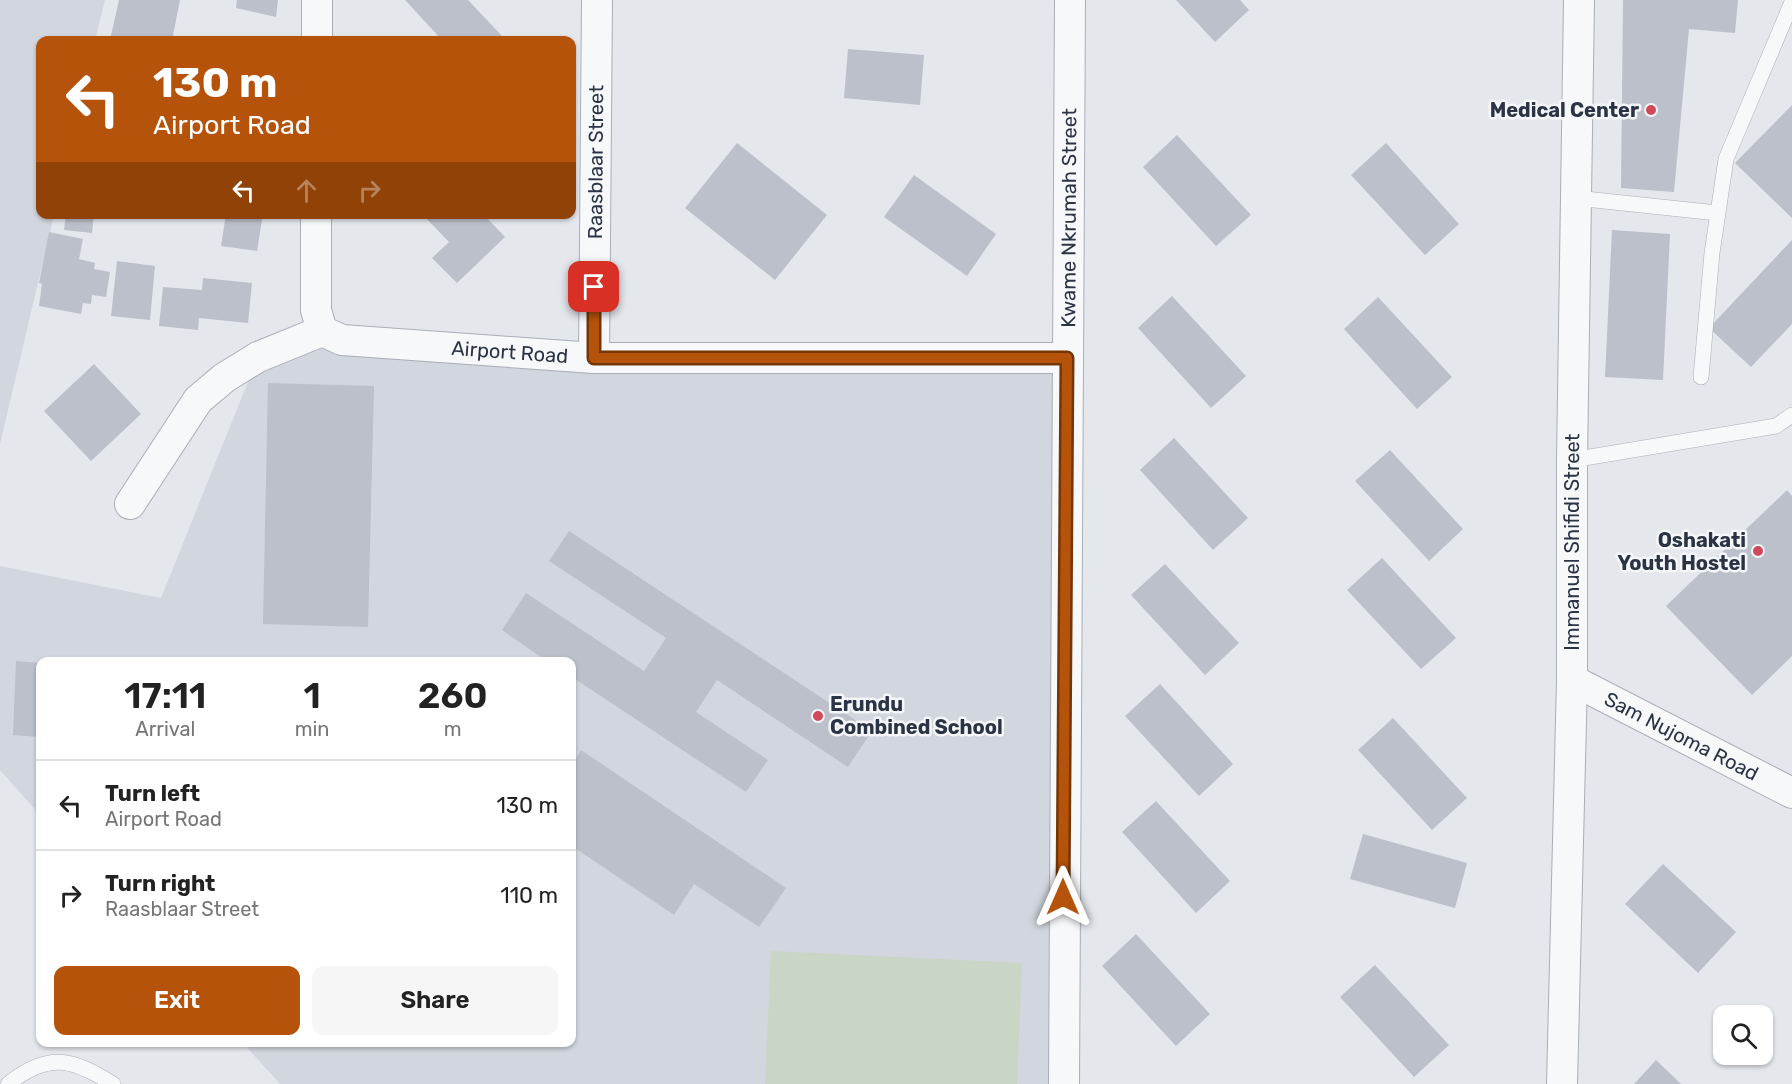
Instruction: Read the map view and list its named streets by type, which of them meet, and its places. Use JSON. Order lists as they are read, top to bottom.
{
  "streets": {
    "street": [
      "Raasblaar Street",
      "Kwame Nkrumah Street",
      "Airport Road",
      "Immanuel Shifidi Street",
      "Sam Nujoma Road"
    ]
  },
  "crossings": [
    ["Raasblaar Street", "Airport Road"],
    ["Kwame Nkrumah Street", "Airport Road"],
    ["Immanuel Shifidi Street", "Sam Nujoma Road"]
  ],
  "places": ["Medical Center", "Oshakati Youth Hostel", "Erundu Combined School"],
  "page": {
    "turn": ["130 m", "Airport Road"],
    "eta": [
      "17:11",
      "Arrival",
      "1",
      "min",
      "260",
      "m"
    ],
    "list": [
      {
        "name": "Turn left",
        "note": "Airport Road",
        "value": "130 m"
      },
      {
        "name": "Turn right",
        "note": "Raasblaar Street",
        "value": "110 m"
      }
    ],
    "buttons": ["Exit", "Share"]
  }
}
